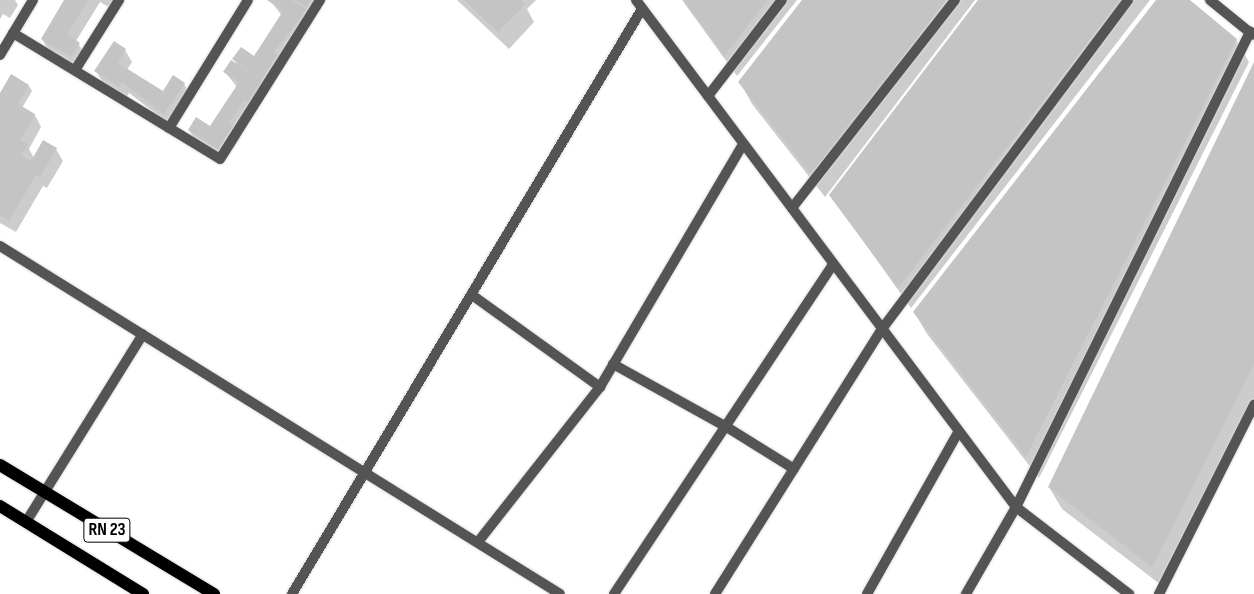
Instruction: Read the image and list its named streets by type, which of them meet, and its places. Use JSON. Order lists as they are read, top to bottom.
{
  "streets": {
    "main road": ["RN 23"]
  }
}
